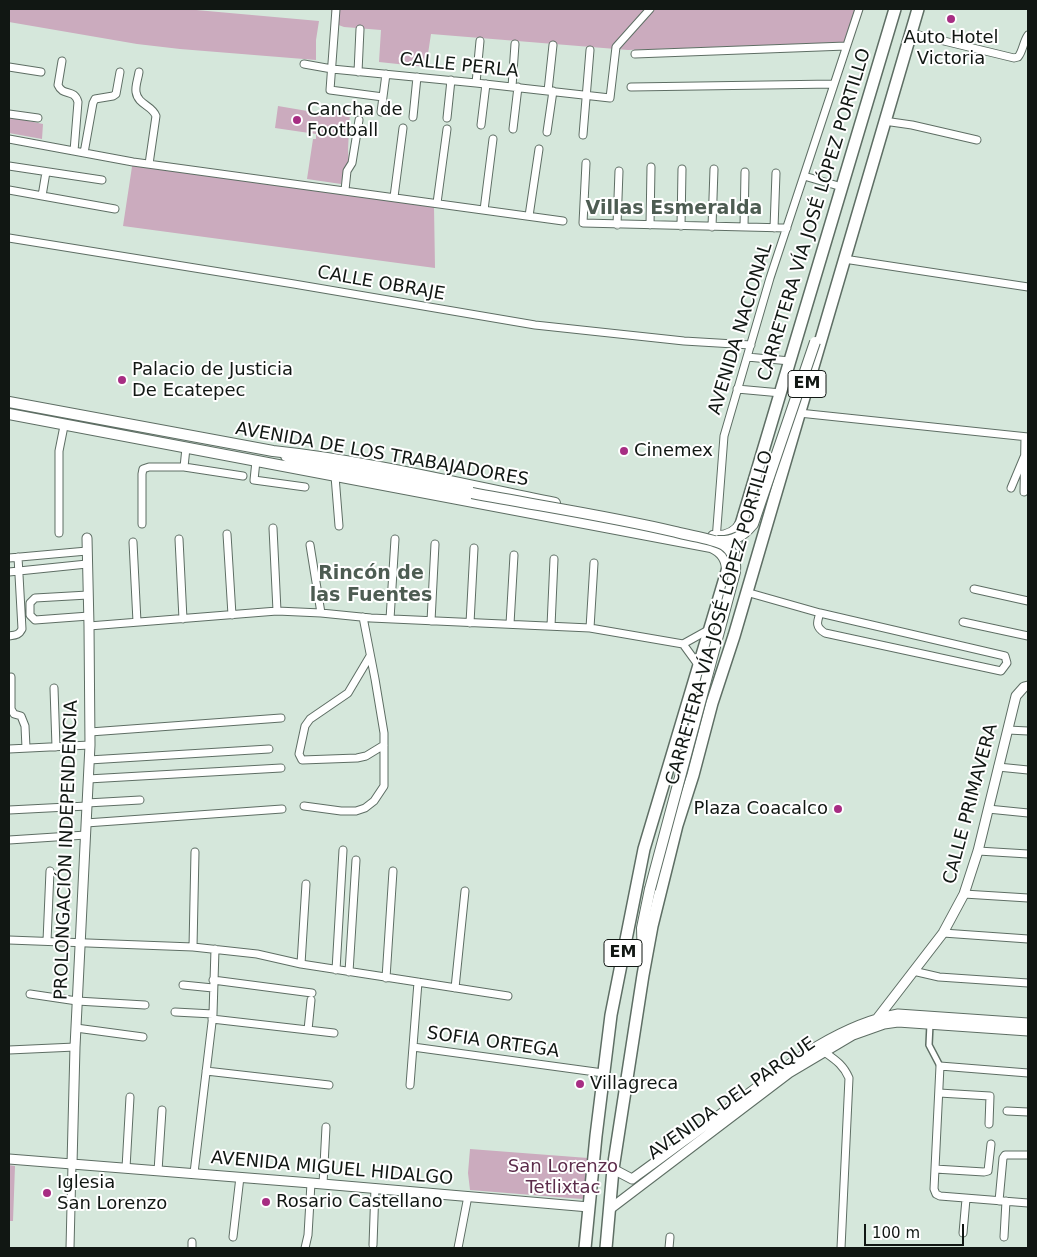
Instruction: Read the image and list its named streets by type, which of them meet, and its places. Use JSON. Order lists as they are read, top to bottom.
{
  "streets": {
    "main road": ["CARRETERA VÍA JOSÉ LÓPEZ PORTILLO", "EM", "AVENIDA DE LOS TRABAJADORES"],
    "street": [
      "CALLE PERLA",
      "CALLE OBRAJE",
      "AVENIDA NACIONAL",
      "CALLE PRIMAVERA",
      "PROLONGACIÓN INDEPENDENCIA",
      "SOFIA ORTEGA",
      "AVENIDA DEL PARQUE",
      "AVENIDA MIGUEL HIDALGO"
    ]
  },
  "crossings": [
    ["CARRETERA VÍA JOSÉ LÓPEZ PORTILLO", "SOFIA ORTEGA"],
    ["CARRETERA VÍA JOSÉ LÓPEZ PORTILLO", "AVENIDA DEL PARQUE"],
    ["CARRETERA VÍA JOSÉ LÓPEZ PORTILLO", "AVENIDA MIGUEL HIDALGO"],
    ["CALLE OBRAJE", "AVENIDA NACIONAL"],
    ["AVENIDA NACIONAL", "AVENIDA DE LOS TRABAJADORES"],
    ["CALLE PRIMAVERA", "AVENIDA DEL PARQUE"],
    ["PROLONGACIÓN INDEPENDENCIA", "AVENIDA MIGUEL HIDALGO"]
  ],
  "districts": ["Villas Esmeralda", "Rincón de las Fuentes"],
  "parks": ["San Lorenzo Tetlixtac"],
  "places": [
    "Auto Hotel Victoria",
    "Cancha de Football",
    "Palacio de Justicia De Ecatepec",
    "Cinemex",
    "Plaza Coacalco",
    "Villagreca",
    "Iglesia San Lorenzo",
    "Rosario Castellano"
  ],
  "scale_bar": "100 m"
}
